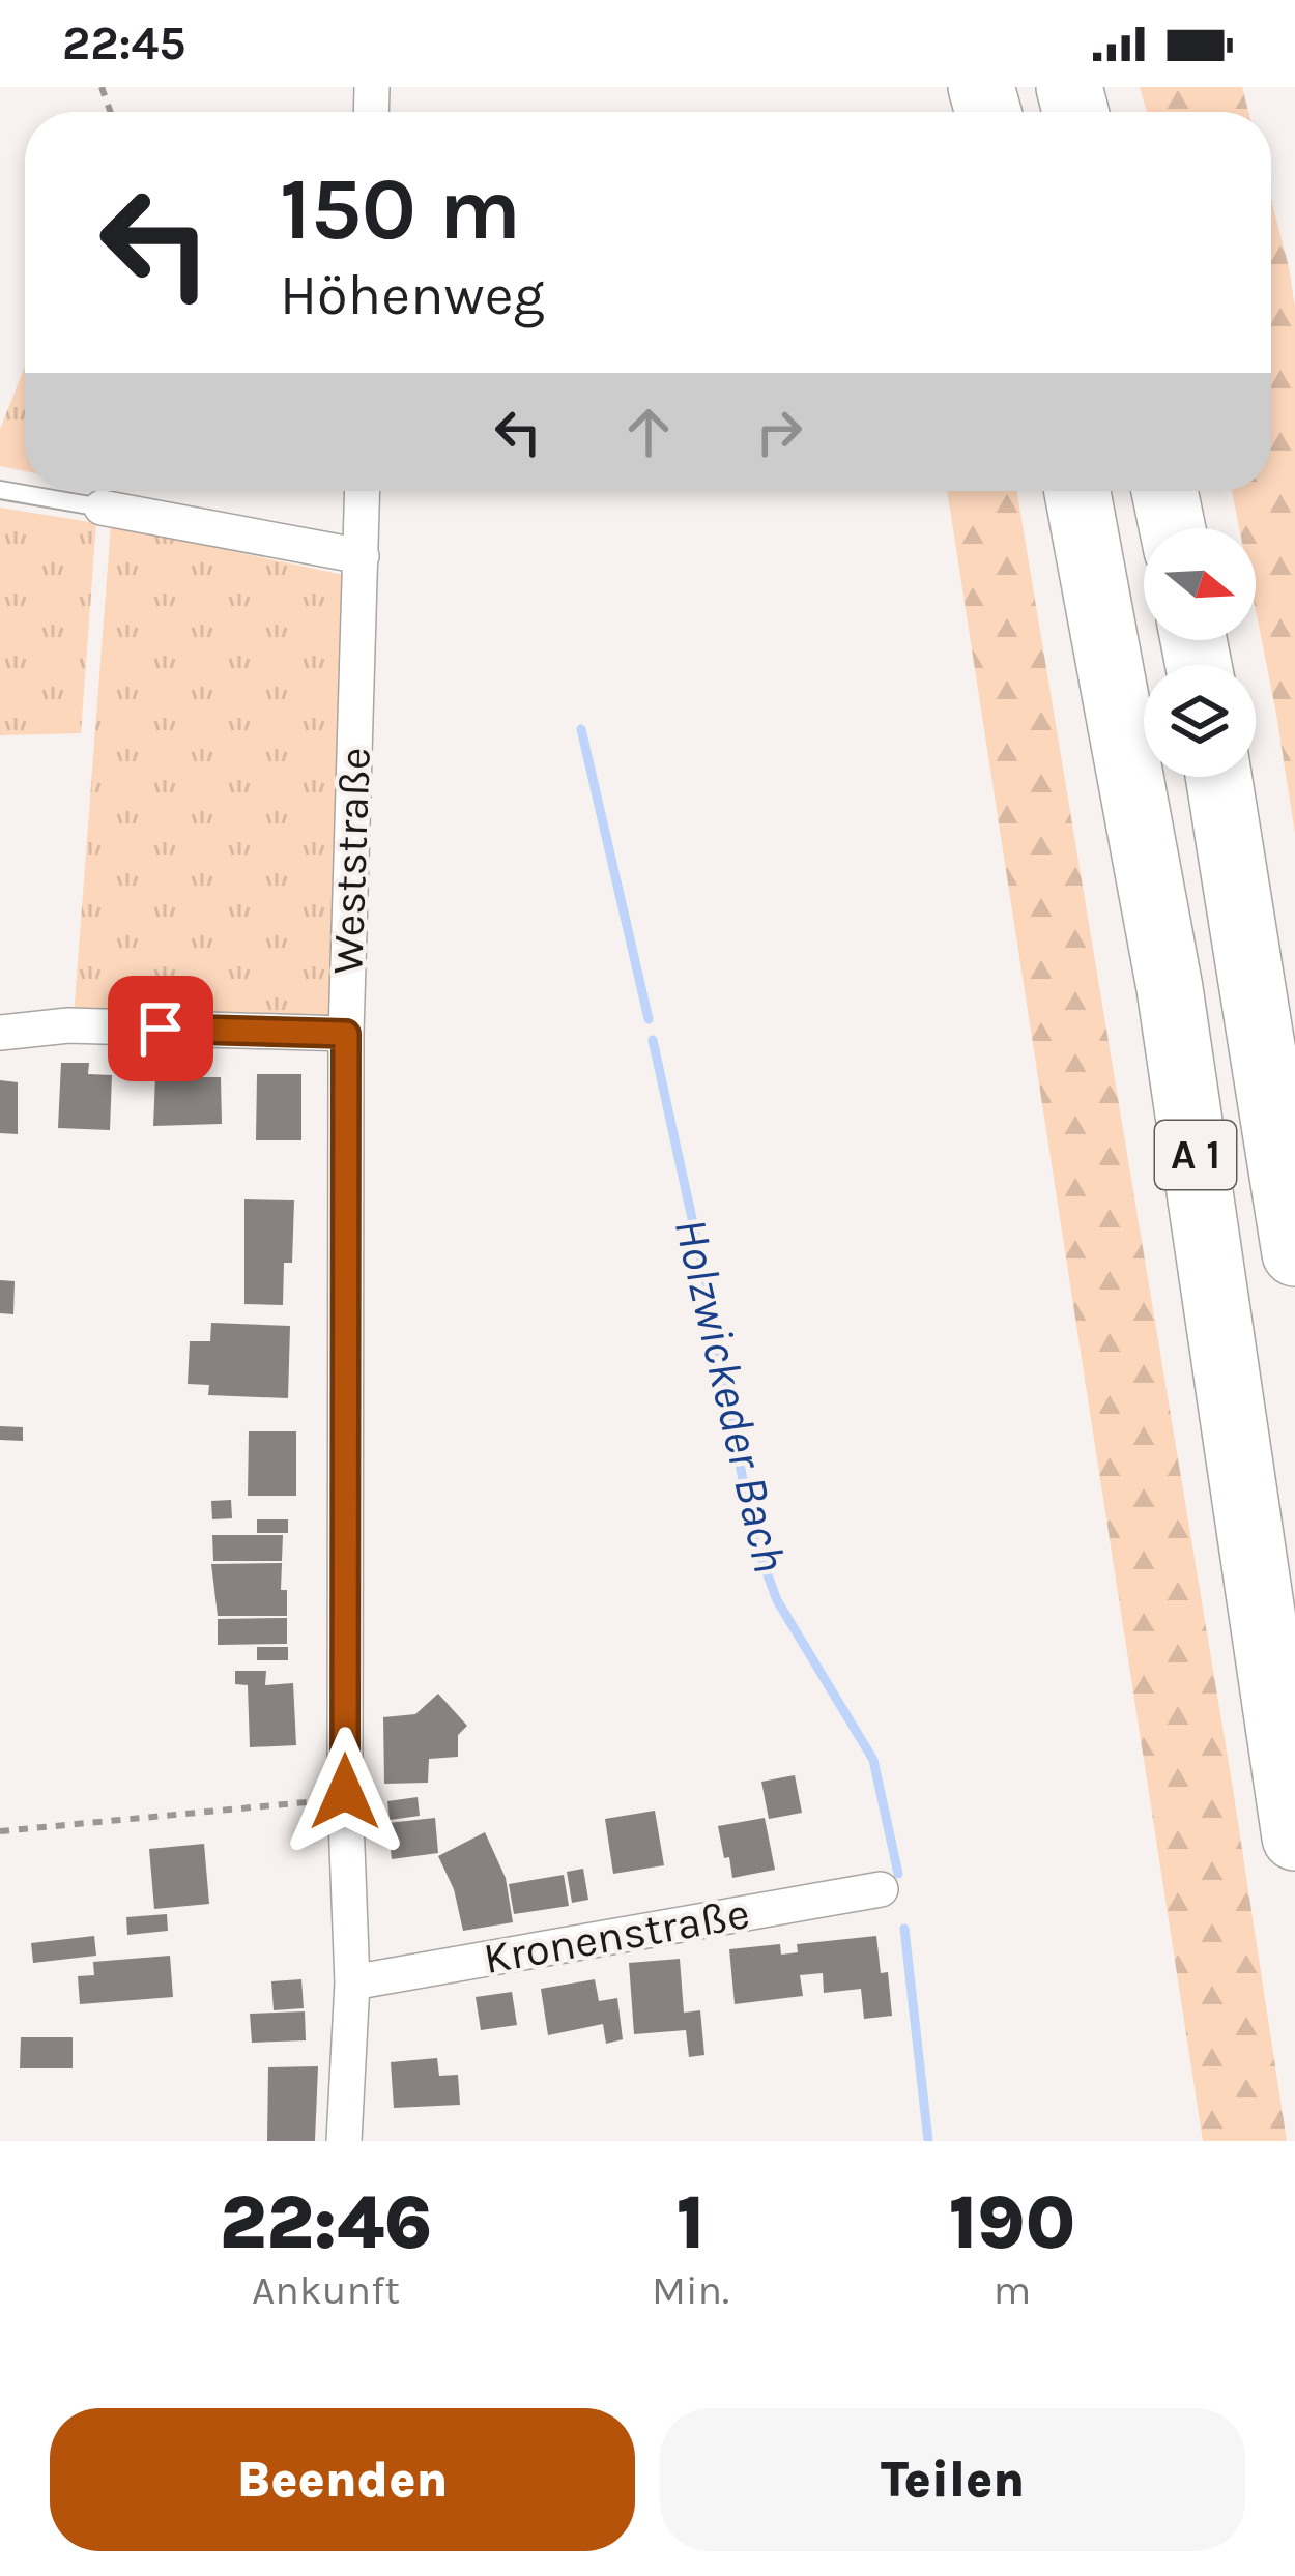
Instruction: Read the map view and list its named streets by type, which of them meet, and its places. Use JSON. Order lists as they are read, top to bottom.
{
  "streets": {
    "highway": ["A 1"],
    "street": ["Weststraße", "Kronenstraße"]
  },
  "crossings": [
    ["Weststraße", "Kronenstraße"]
  ],
  "water": ["Holzwickeder Bach"],
  "north": "right",
  "page": {
    "status": "22:45",
    "turn": ["150 m", "Höhenweg"],
    "eta": [
      "22:46",
      "Ankunft",
      "1",
      "Min.",
      "190",
      "m"
    ],
    "buttons": ["Beenden", "Teilen"]
  }
}
